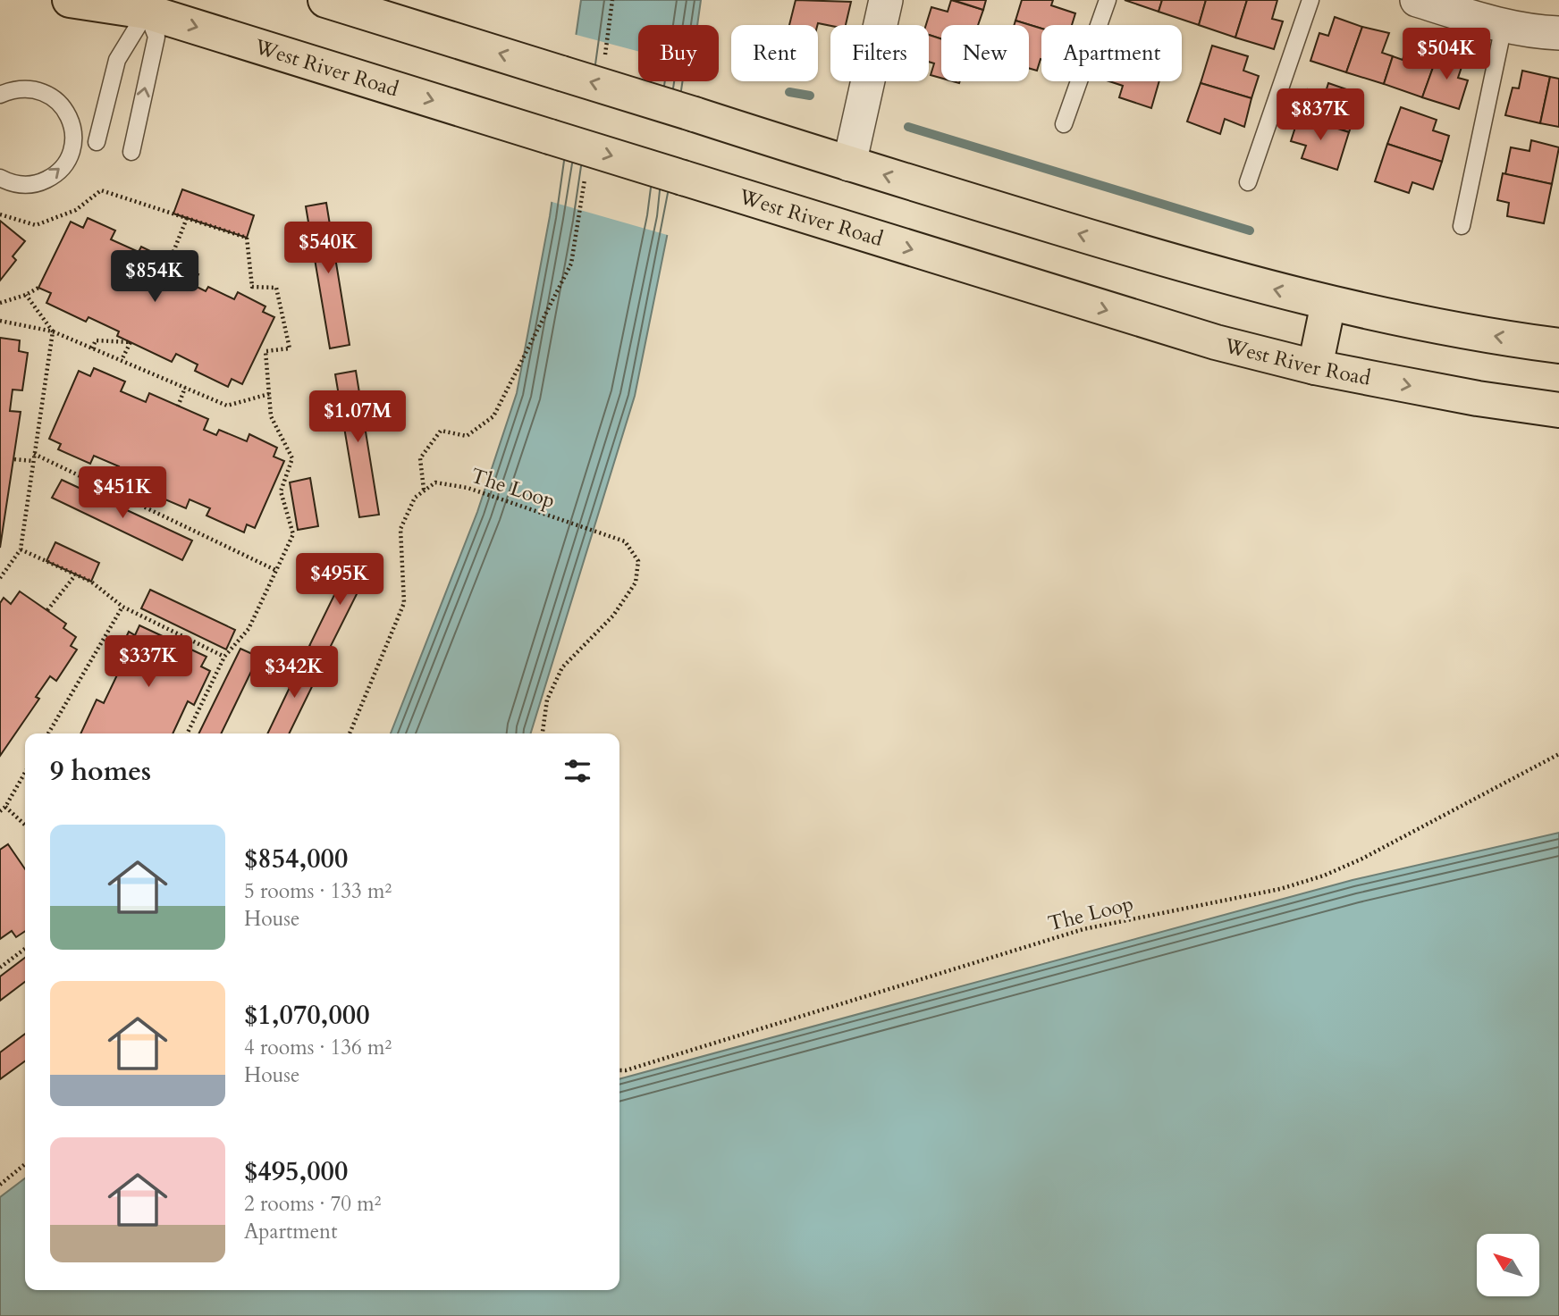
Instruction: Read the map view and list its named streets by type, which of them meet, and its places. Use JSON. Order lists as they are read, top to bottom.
{
  "streets": {
    "main road": ["West River Road"],
    "path": ["The Loop"]
  },
  "north": "top left",
  "page": {
    "chip": [
      "Buy",
      "Rent",
      "Filters",
      "New",
      "Apartment"
    ],
    "price": [
      "$504K",
      "$837K",
      "$540K",
      "$854K",
      "$1.07M",
      "$451K",
      "$495K",
      "$337K",
      "$342K"
    ],
    "heading": "9 homes",
    "list": [
      {
        "name": "$854,000",
        "note": "5 rooms · 133 m² · House"
      },
      {
        "name": "$1,070,000",
        "note": "4 rooms · 136 m² · House"
      },
      {
        "name": "$495,000",
        "note": "2 rooms · 70 m² · Apartment"
      }
    ]
  }
}
